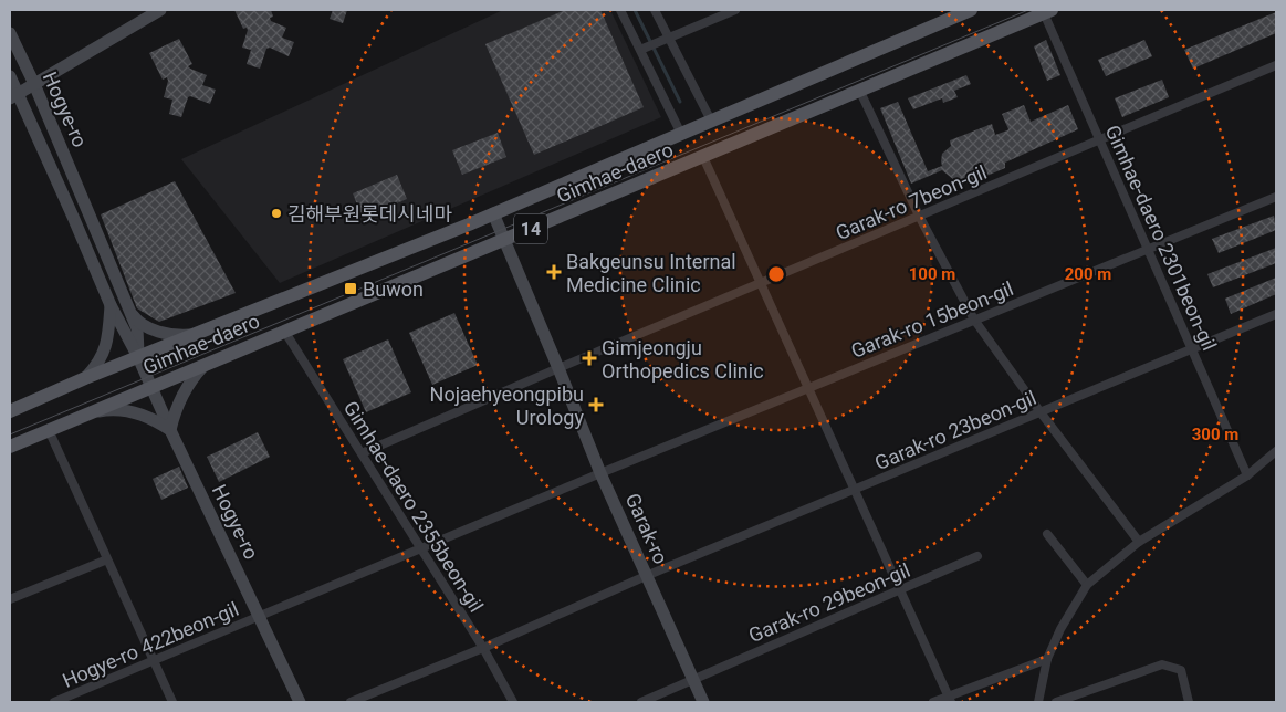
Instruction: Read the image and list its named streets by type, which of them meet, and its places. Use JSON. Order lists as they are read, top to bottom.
{
  "streets": {
    "main road": [
      "Hogye-ro",
      "Gimhae-daero",
      "14",
      "Garak-ro"
    ],
    "street": [
      "Garak-ro 7beon-gil",
      "Gimhae-daero 2301beon-gil",
      "Garak-ro 15beon-gil",
      "Garak-ro 23beon-gil",
      "Gimhae-daero 2355beon-gil",
      "Garak-ro 29beon-gil",
      "Hogye-ro 422beon-gil"
    ]
  },
  "crossings": [
    ["Hogye-ro", "Gimhae-daero"],
    ["Hogye-ro", "Hogye-ro 422beon-gil"],
    ["Gimhae-daero", "Gimhae-daero 2301beon-gil"],
    ["Gimhae-daero", "Gimhae-daero 2355beon-gil"],
    ["Gimhae-daero", "Garak-ro"],
    ["Garak-ro 7beon-gil", "Gimhae-daero 2301beon-gil"],
    ["Garak-ro 7beon-gil", "Garak-ro"],
    ["Gimhae-daero 2301beon-gil", "Garak-ro 15beon-gil"],
    ["Gimhae-daero 2301beon-gil", "Garak-ro 23beon-gil"],
    ["Garak-ro 15beon-gil", "Gimhae-daero 2355beon-gil"],
    ["Garak-ro 15beon-gil", "Garak-ro"],
    ["Garak-ro 15beon-gil", "Hogye-ro 422beon-gil"],
    ["Garak-ro 23beon-gil", "Gimhae-daero 2355beon-gil"],
    ["Garak-ro 23beon-gil", "Garak-ro"],
    ["Gimhae-daero 2355beon-gil", "Hogye-ro 422beon-gil"],
    ["Garak-ro", "Garak-ro 29beon-gil"]
  ],
  "places": {
    "other": ["김해부원롯데시네마"],
    "health": ["Bakgeunsu Internal Medicine Clinic", "Gimjeongju Orthopedics Clinic", "Nojaehyeongpibu Urology"],
    "transit": ["Buwon"]
  },
  "rings": ["100 m", "200 m", "300 m"]
}
